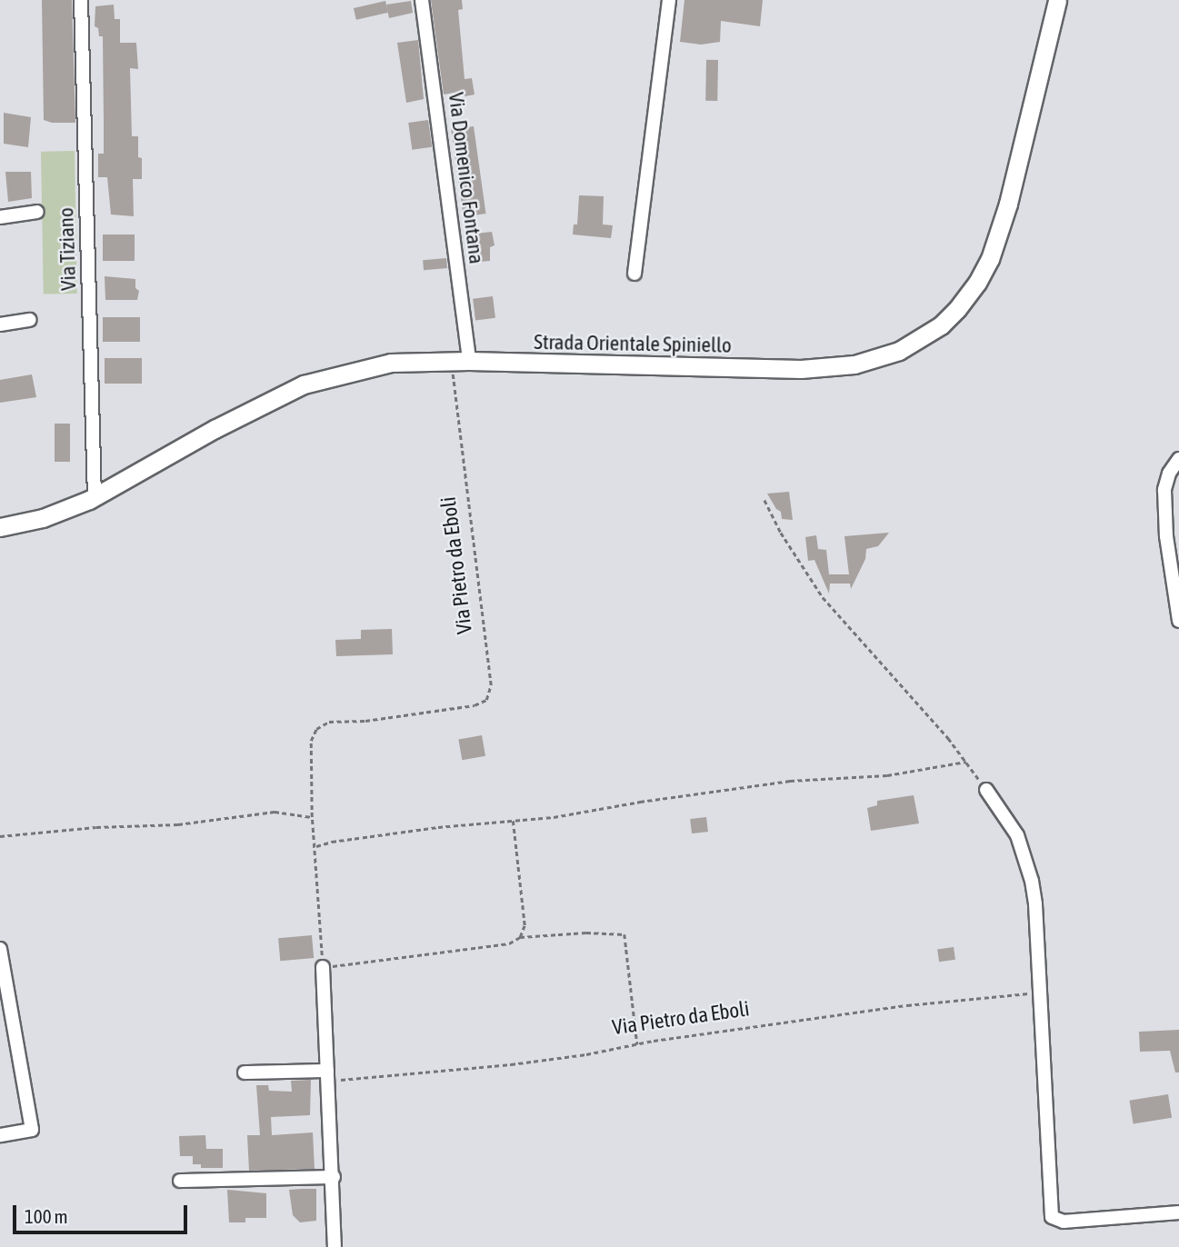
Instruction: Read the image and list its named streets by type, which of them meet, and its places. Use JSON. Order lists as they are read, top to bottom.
{
  "streets": {
    "street": ["Via Domenico Fontana", "Via Tiziano", "Strada Orientale Spiniello"],
    "path": ["Via Pietro da Eboli"]
  },
  "crossings": [
    ["Via Domenico Fontana", "Strada Orientale Spiniello"],
    ["Via Tiziano", "Strada Orientale Spiniello"],
    ["Strada Orientale Spiniello", "Via Pietro da Eboli"]
  ],
  "scale_bar": "100 m"
}
